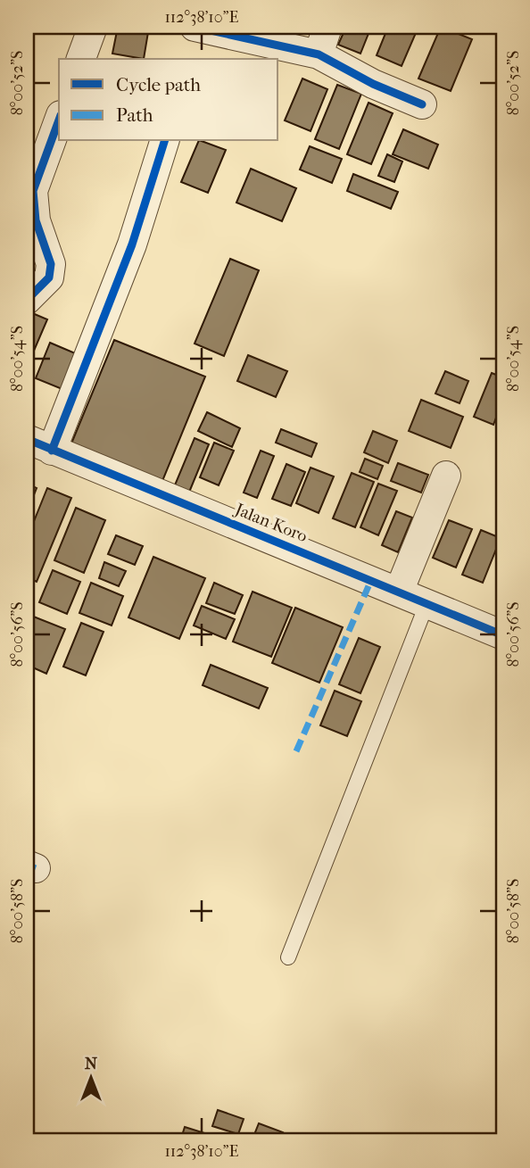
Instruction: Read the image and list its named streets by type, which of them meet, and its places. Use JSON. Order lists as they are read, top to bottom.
{
  "streets": {
    "street": ["Jalan Koro"]
  },
  "legend": ["Cycle path", "Path"],
  "north": "top",
  "coordinates": [
    "112°38'10\"E",
    "8°00'52\"S",
    "8°00'54\"S",
    "8°00'56\"S",
    "8°00'58\"S"
  ]
}
